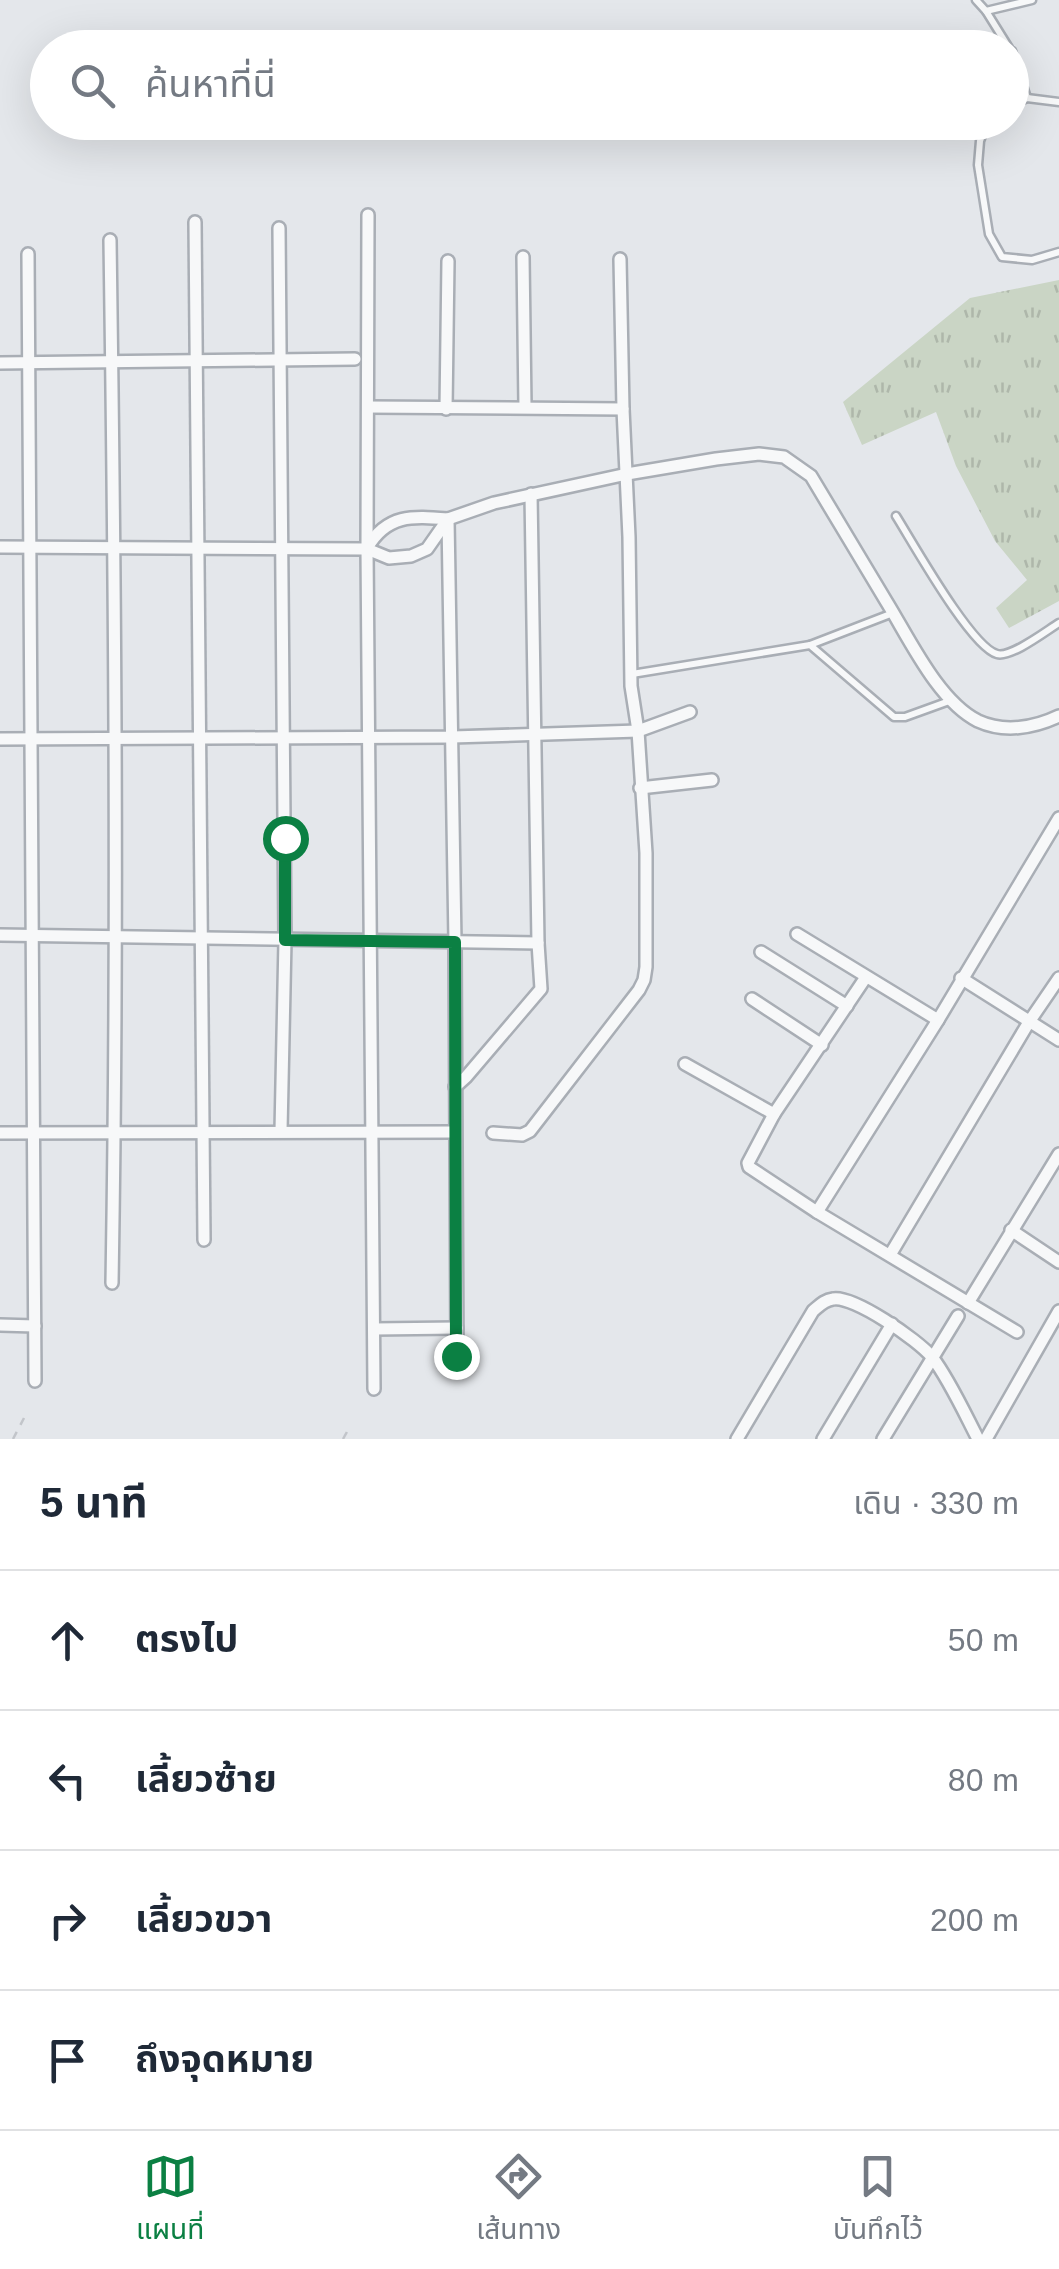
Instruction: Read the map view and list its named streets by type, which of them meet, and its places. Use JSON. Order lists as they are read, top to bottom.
{
  "page": {
    "search": "ค้นหาที่นี่",
    "heading": ["5 นาที", "เดิน · 330 m"],
    "list": [
      ["ตรงไป", "50 m"],
      ["เลี้ยวซ้าย", "80 m"],
      ["เลี้ยวขวา", "200 m"],
      "ถึงจุดหมาย"
    ],
    "nav": ["แผนที่", "เส้นทาง", "บันทึกไว้"]
  }
}
